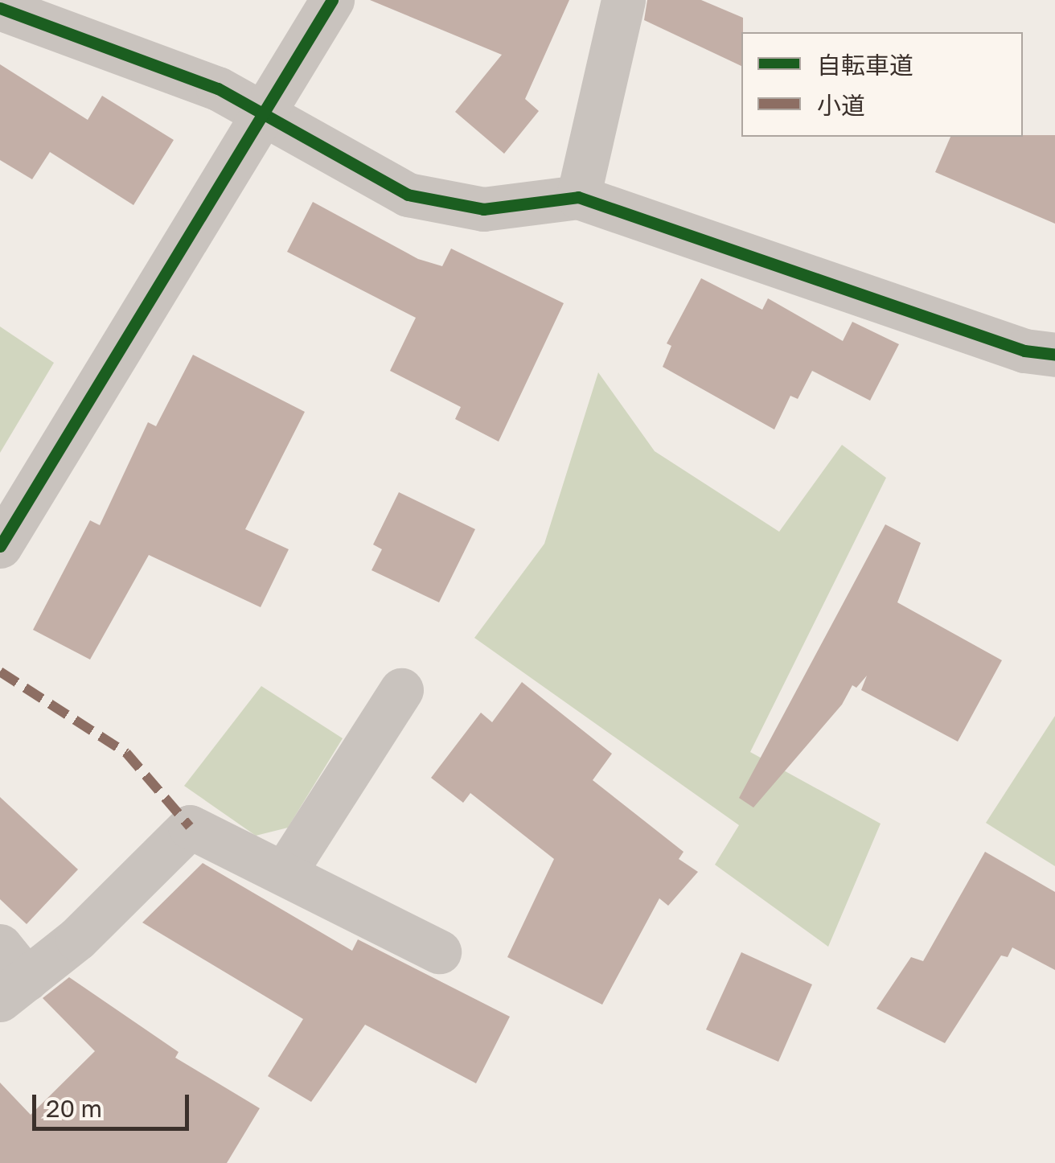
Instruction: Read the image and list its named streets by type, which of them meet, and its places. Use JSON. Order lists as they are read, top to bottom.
{
  "legend": ["自転車道", "小道"],
  "scale_bar": "20 m"
}
